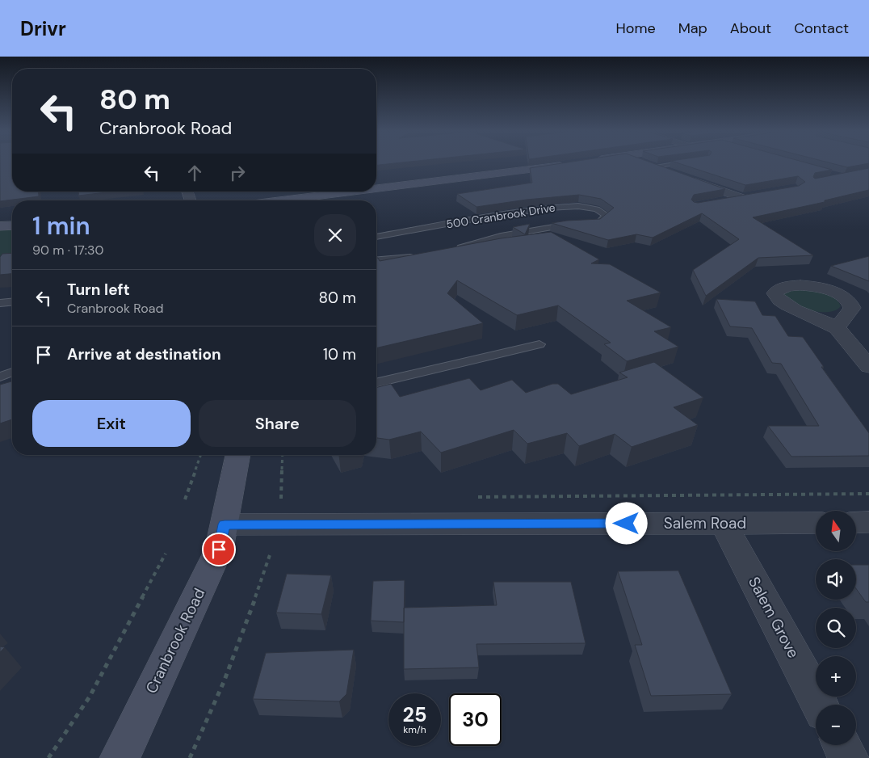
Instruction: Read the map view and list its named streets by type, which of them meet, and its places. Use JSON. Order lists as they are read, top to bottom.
{
  "streets": {
    "main road": ["Cranbrook Road"],
    "street": ["Salem Road", "Salem Grove"],
    "lane": ["500 Cranbrook Drive"]
  },
  "crossings": [
    ["Salem Road", "Salem Grove"],
    ["Salem Road", "Cranbrook Road"]
  ],
  "north": "top",
  "page": {
    "header": "Drivr",
    "nav": [
      "Home",
      "Map",
      "About",
      "Contact"
    ],
    "turn": ["80 m", "Cranbrook Road"],
    "heading": ["1 min", "90 m · 17:30"],
    "list": [
      {
        "name": "Turn left",
        "note": "Cranbrook Road",
        "value": "80 m"
      },
      {
        "name": "Arrive at destination",
        "value": "10 m"
      }
    ],
    "buttons": ["Exit", "Share"],
    "map_buttons": ["+", "−"],
    "speed": "25 km/h",
    "limit": "30"
  }
}
